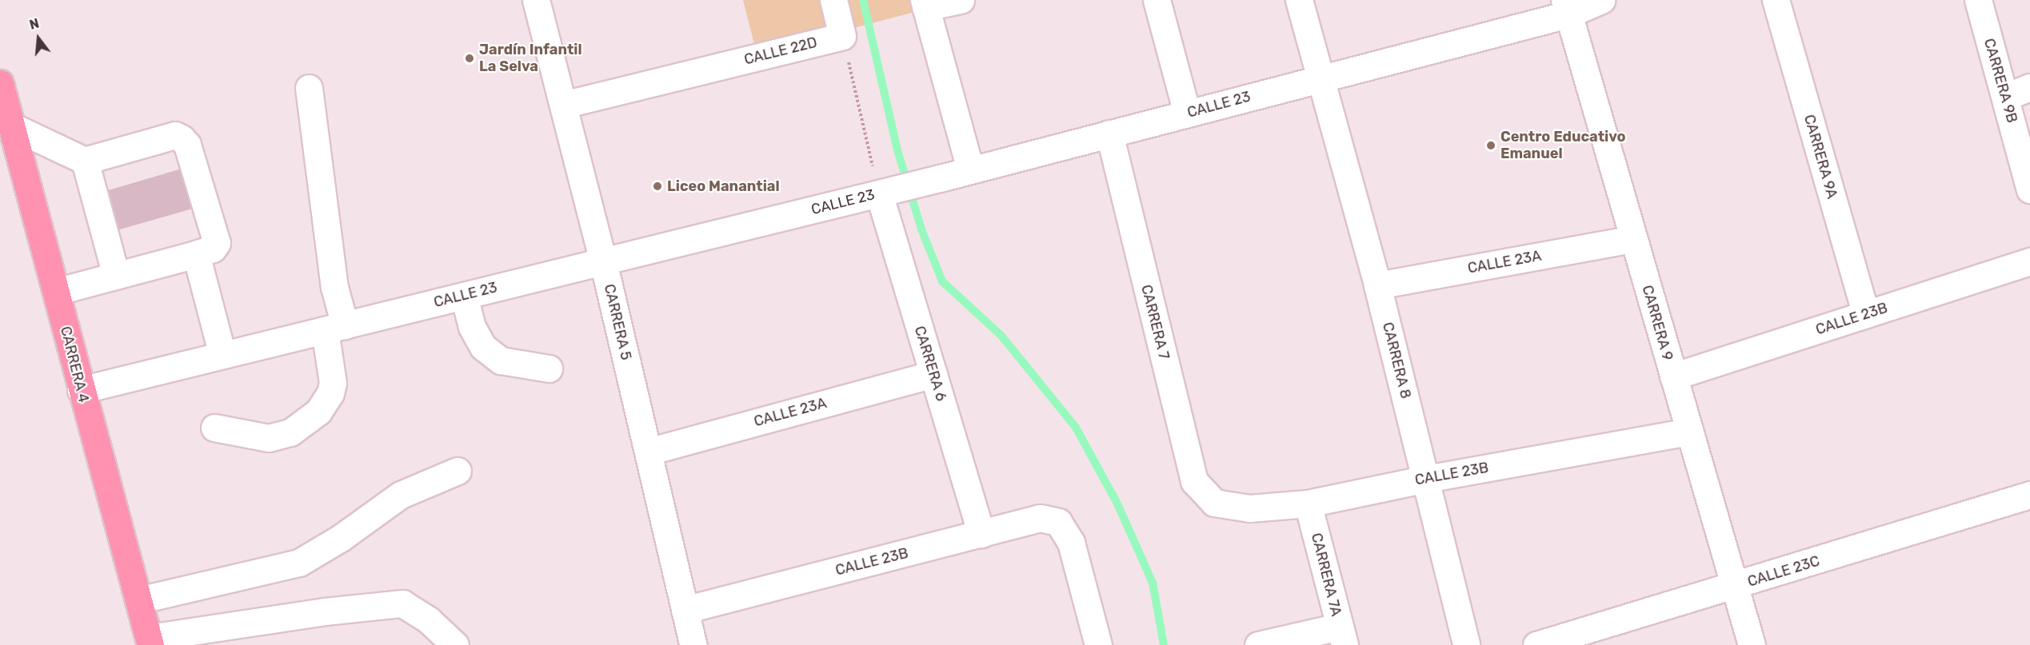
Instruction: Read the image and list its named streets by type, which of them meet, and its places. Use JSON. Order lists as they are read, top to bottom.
{
  "streets": {
    "main road": ["CARRERA 4"],
    "street": [
      "CALLE 22D",
      "CARRERA 9B",
      "CALLE 23",
      "CARRERA 9A",
      "CALLE 23A",
      "CALLE 23B",
      "CARRERA 5",
      "CARRERA 7",
      "CARRERA 9",
      "CARRERA 8",
      "CARRERA 6",
      "CALLE 23C",
      "CARRERA 7A"
    ]
  },
  "crossings": [
    ["CALLE 22D", "CARRERA 5"],
    ["CALLE 23", "CARRERA 5"],
    ["CALLE 23", "CARRERA 7"],
    ["CALLE 23", "CARRERA 9"],
    ["CALLE 23", "CARRERA 8"],
    ["CALLE 23", "CARRERA 6"],
    ["CALLE 23", "CARRERA 4"],
    ["CARRERA 9A", "CALLE 23B"],
    ["CALLE 23A", "CARRERA 5"],
    ["CALLE 23A", "CARRERA 9"],
    ["CALLE 23A", "CARRERA 8"],
    ["CALLE 23A", "CARRERA 6"],
    ["CALLE 23B", "CARRERA 5"],
    ["CALLE 23B", "CARRERA 7"],
    ["CALLE 23B", "CARRERA 9"],
    ["CALLE 23B", "CARRERA 8"],
    ["CALLE 23B", "CARRERA 6"],
    ["CALLE 23B", "CARRERA 7A"],
    ["CARRERA 9", "CALLE 23C"]
  ],
  "places": ["Jardín Infantil La Selva", "Centro Educativo Emanuel", "Liceo Manantial"],
  "north": "top"
}
